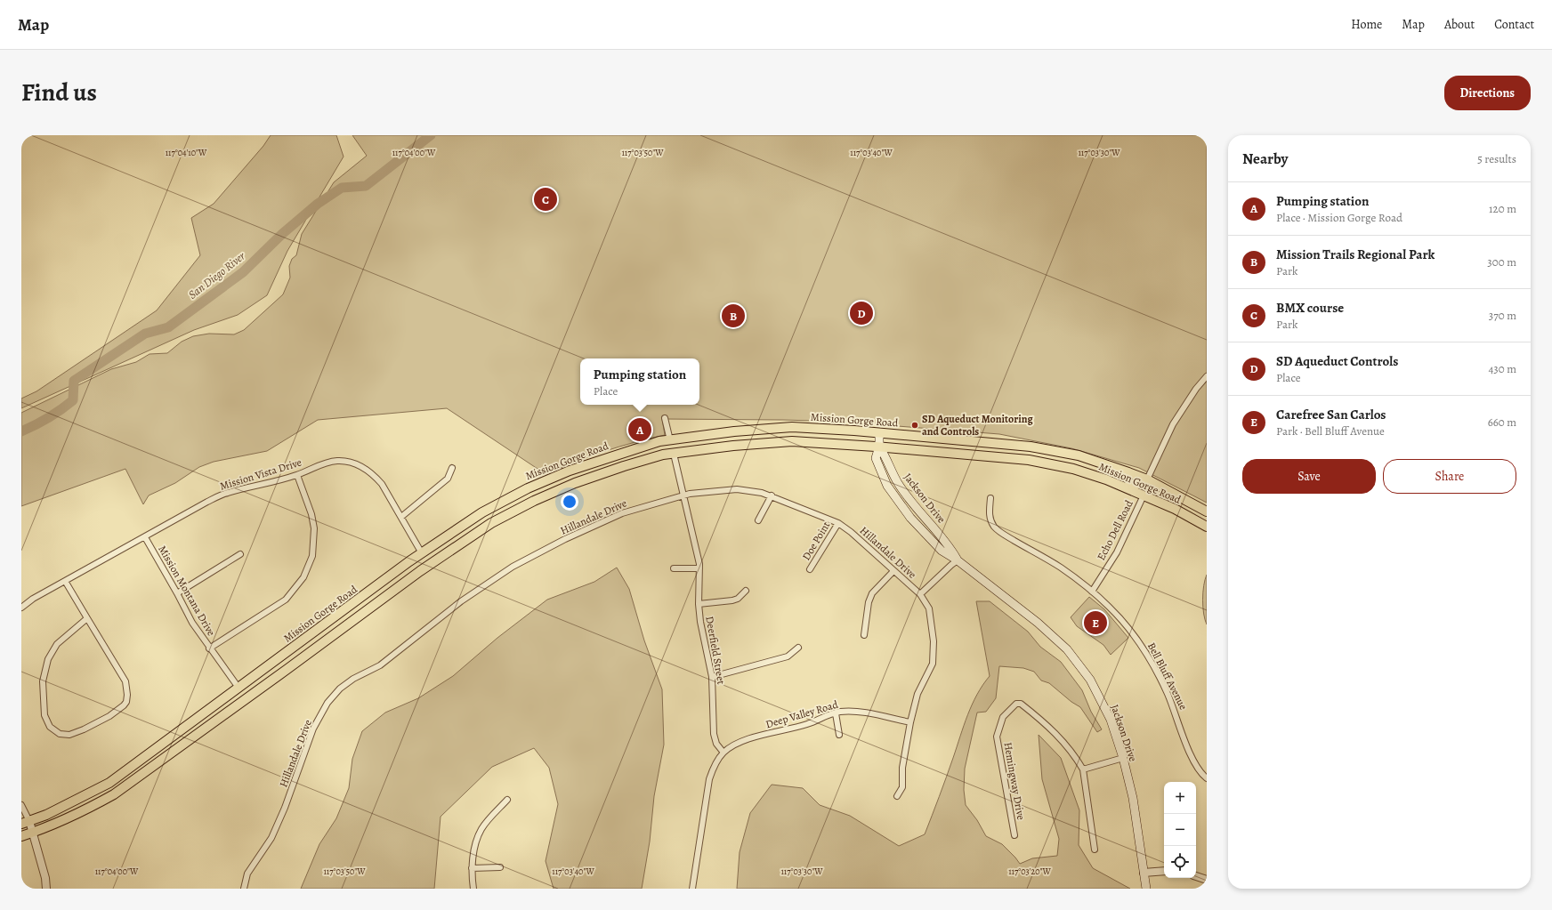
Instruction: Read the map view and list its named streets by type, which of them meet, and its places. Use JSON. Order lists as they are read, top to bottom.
{
  "streets": {
    "main road": ["Mission Gorge Road", "Jackson Drive"],
    "street": [
      "Mission Vista Drive",
      "Hillandale Drive",
      "Echo Dell Road",
      "Doe Point",
      "Mission Montana Drive",
      "Deerfield Street",
      "Bell Bluff Avenue",
      "Deep Valley Road",
      "Hemingway Drive"
    ]
  },
  "crossings": [
    ["Mission Gorge Road", "Mission Vista Drive"],
    ["Mission Gorge Road", "Jackson Drive"],
    ["Mission Gorge Road", "Echo Dell Road"],
    ["Mission Gorge Road", "Mission Montana Drive"],
    ["Mission Gorge Road", "Deerfield Street"],
    ["Mission Vista Drive", "Mission Montana Drive"],
    ["Hillandale Drive", "Doe Point"],
    ["Hillandale Drive", "Deerfield Street"],
    ["Hillandale Drive", "Deep Valley Road"],
    ["Echo Dell Road", "Bell Bluff Avenue"],
    ["Deerfield Street", "Deep Valley Road"]
  ],
  "water": ["San Diego River"],
  "places": ["SD Aqueduct Monitoring and Controls"],
  "page": {
    "header": "Map",
    "nav": [
      "Home",
      "Map",
      "About",
      "Contact"
    ],
    "title": "Find us",
    "buttons": [
      "Directions",
      ["Save", "Share"]
    ],
    "heading": ["Nearby", "5 results"],
    "list": [
      {
        "mark": "A",
        "name": "Pumping station",
        "note": "Place · Mission Gorge Road",
        "value": "120 m"
      },
      {
        "mark": "B",
        "name": "Mission Trails Regional Park",
        "note": "Park",
        "value": "300 m"
      },
      {
        "mark": "C",
        "name": "BMX course",
        "note": "Park",
        "value": "370 m"
      },
      {
        "mark": "D",
        "name": "SD Aqueduct Controls",
        "note": "Place",
        "value": "430 m"
      },
      {
        "mark": "E",
        "name": "Carefree San Carlos",
        "note": "Park · Bell Bluff Avenue",
        "value": "660 m"
      }
    ],
    "pins": [
      "C",
      "D",
      "B",
      "A",
      "E"
    ],
    "popup": ["Pumping station", "Place"],
    "map_buttons": ["+", "−"]
  },
  "coordinates": [
    "117°04'10\"W",
    "117°04'00\"W",
    "117°03'50\"W",
    "117°03'40\"W",
    "117°03'30\"W",
    "117°03'20\"W"
  ]
}
